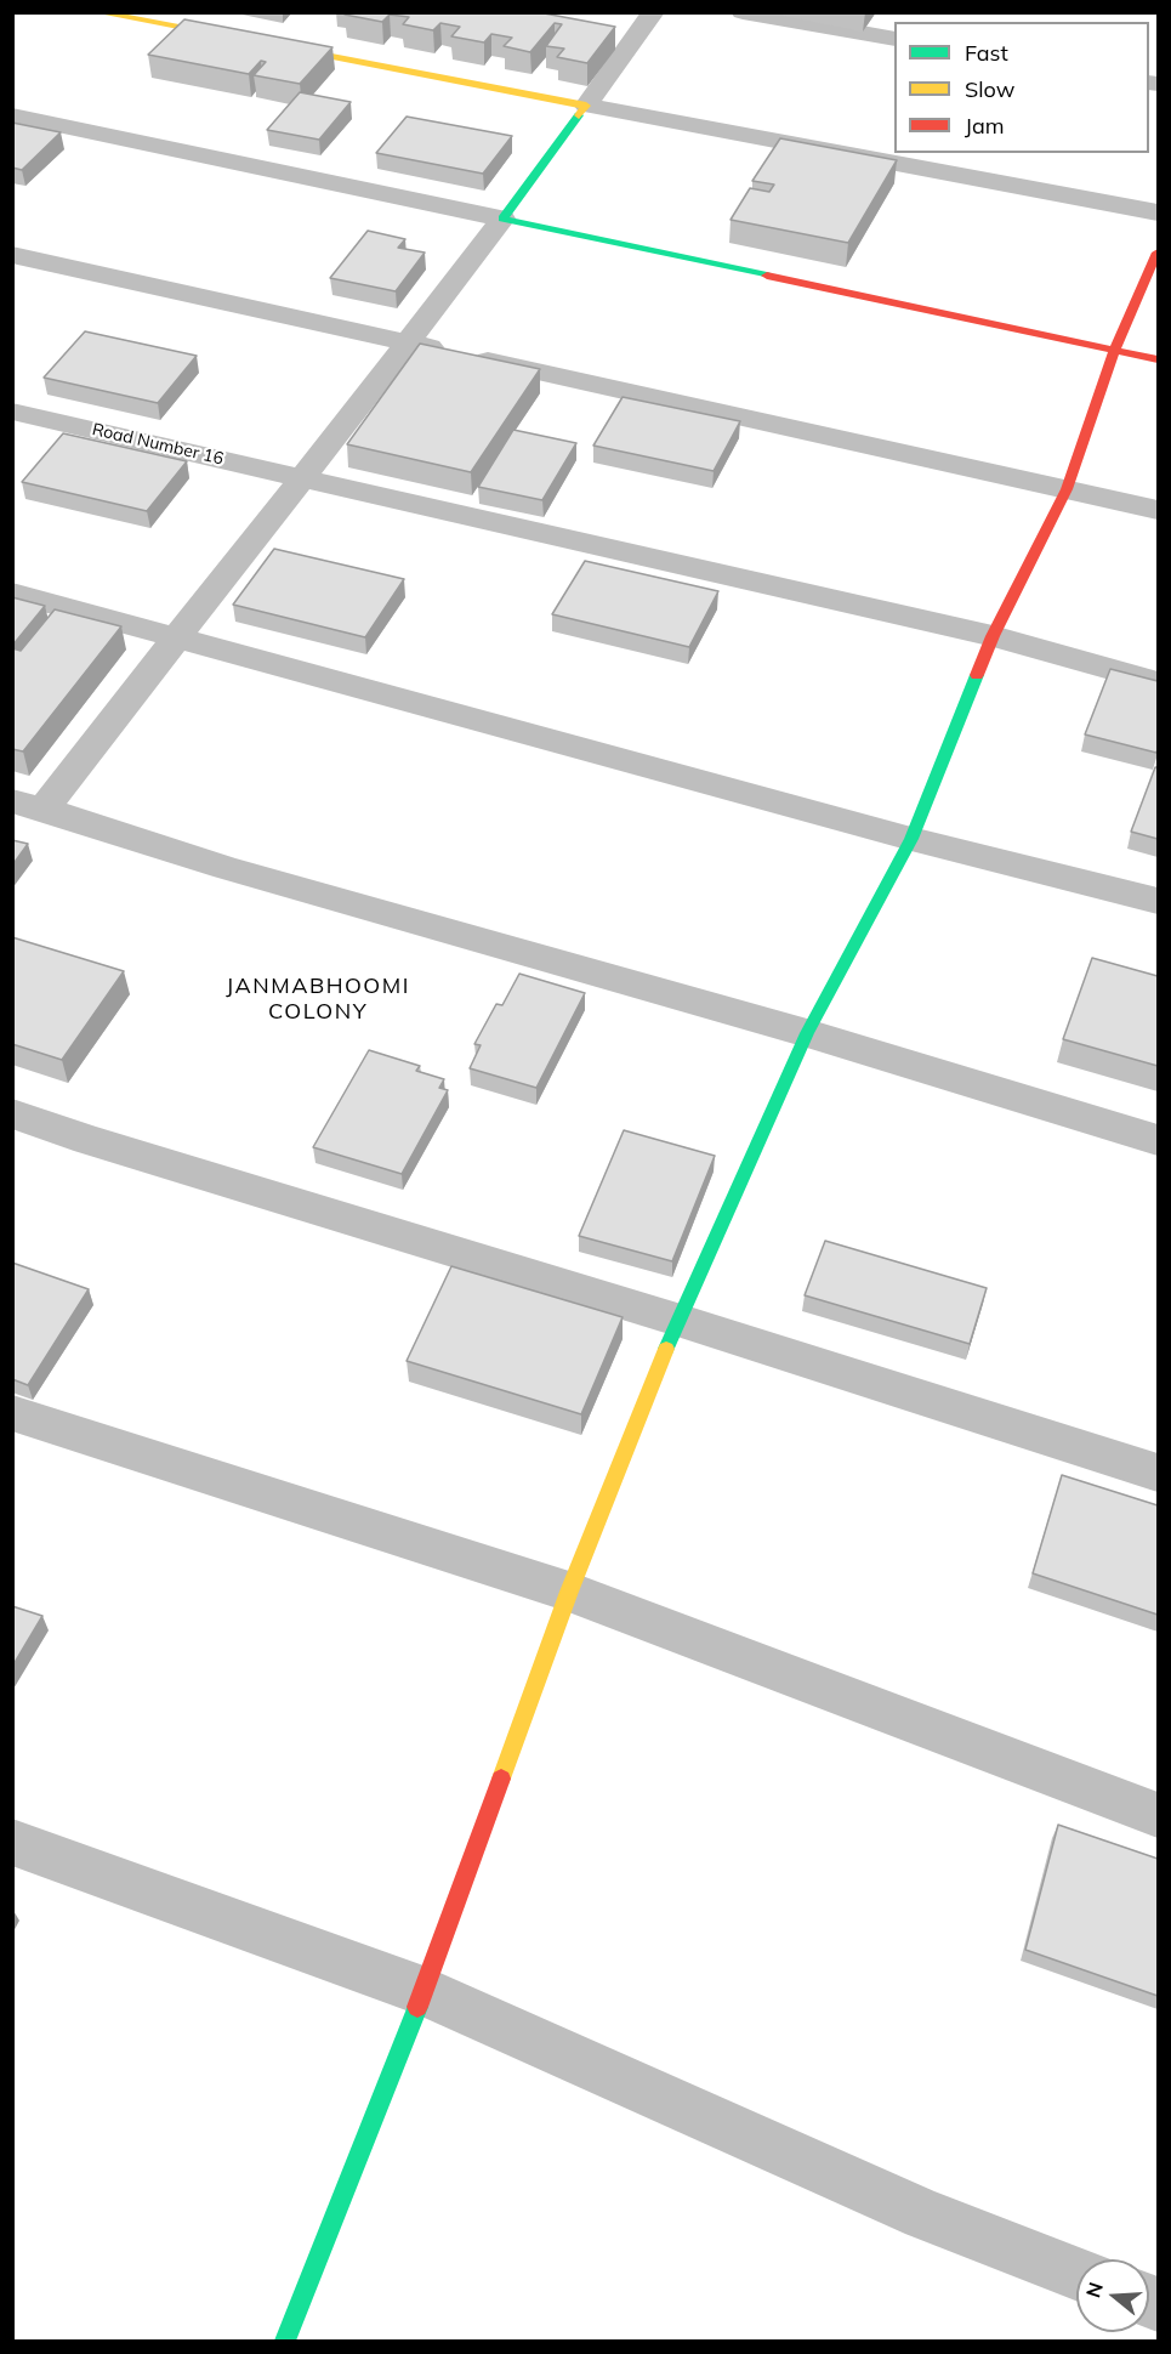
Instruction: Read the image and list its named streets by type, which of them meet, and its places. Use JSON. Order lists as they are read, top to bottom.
{
  "streets": {
    "street": ["Road Number 16"]
  },
  "districts": ["JANMABHOOMI COLONY"],
  "legend": ["Fast", "Slow", "Jam"],
  "north": "left"
}
